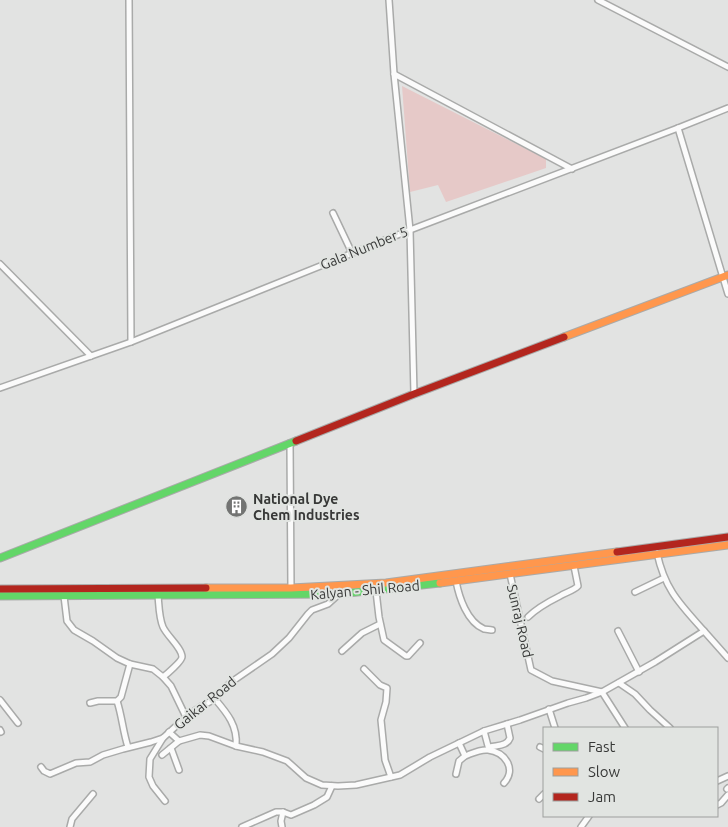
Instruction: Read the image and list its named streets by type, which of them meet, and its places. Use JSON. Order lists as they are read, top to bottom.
{
  "streets": {
    "main road": ["Kalyan - Shil Road"],
    "street": ["Gala Number 5", "Sunraj Road", "Gaikar Road"]
  },
  "crossings": [
    ["Kalyan - Shil Road", "Sunraj Road"],
    ["Kalyan - Shil Road", "Gaikar Road"]
  ],
  "places": {
    "building": ["National Dye Chem Industries"]
  },
  "legend": ["Fast", "Slow", "Jam"]
}
